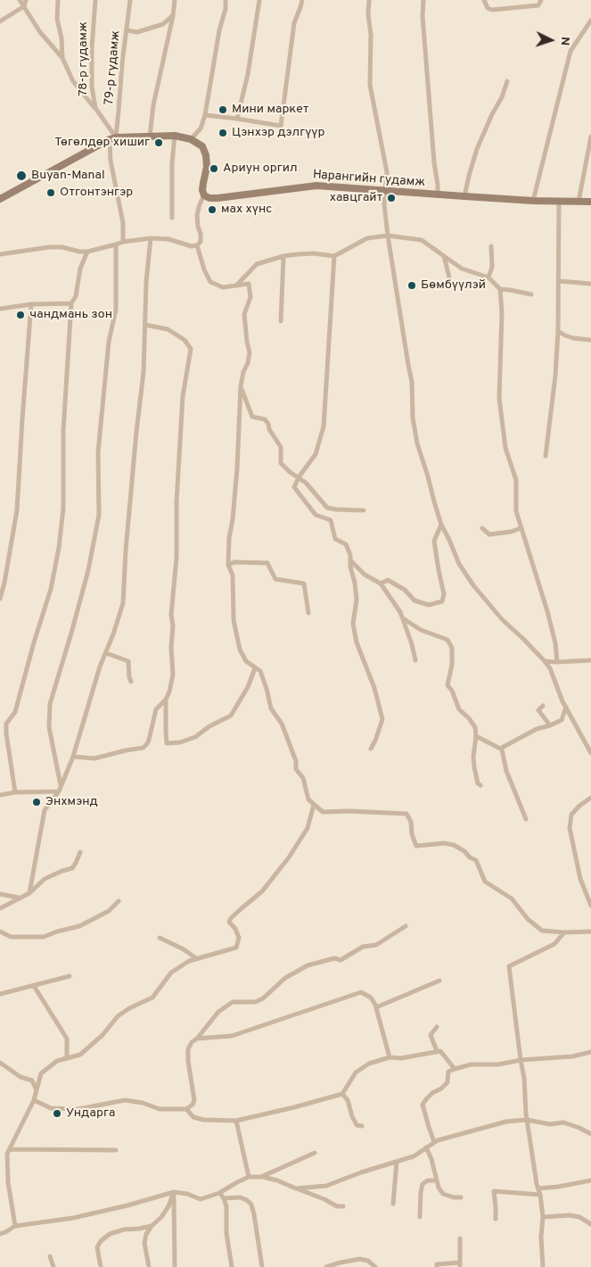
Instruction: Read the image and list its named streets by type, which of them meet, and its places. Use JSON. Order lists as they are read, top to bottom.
{
  "streets": {
    "main road": ["Нарангийн гудамж"],
    "street": ["78-р гудамж", "79-р гудамж"]
  },
  "crossings": [
    ["78-р гудамж", "79-р гудамж"]
  ],
  "places": [
    "Мини маркет",
    "Цэнхэр дэлгүүр",
    "Төгөлдөр хишиг",
    "Ариун оргил",
    "Buyan-Manal",
    "Отгонтэнгэр",
    "хавцгайт",
    "мах хүнс",
    "Бөмбүүлэй",
    "чандмань зон",
    "Энхмэнд",
    "Ундарга"
  ],
  "north": "right"
}
